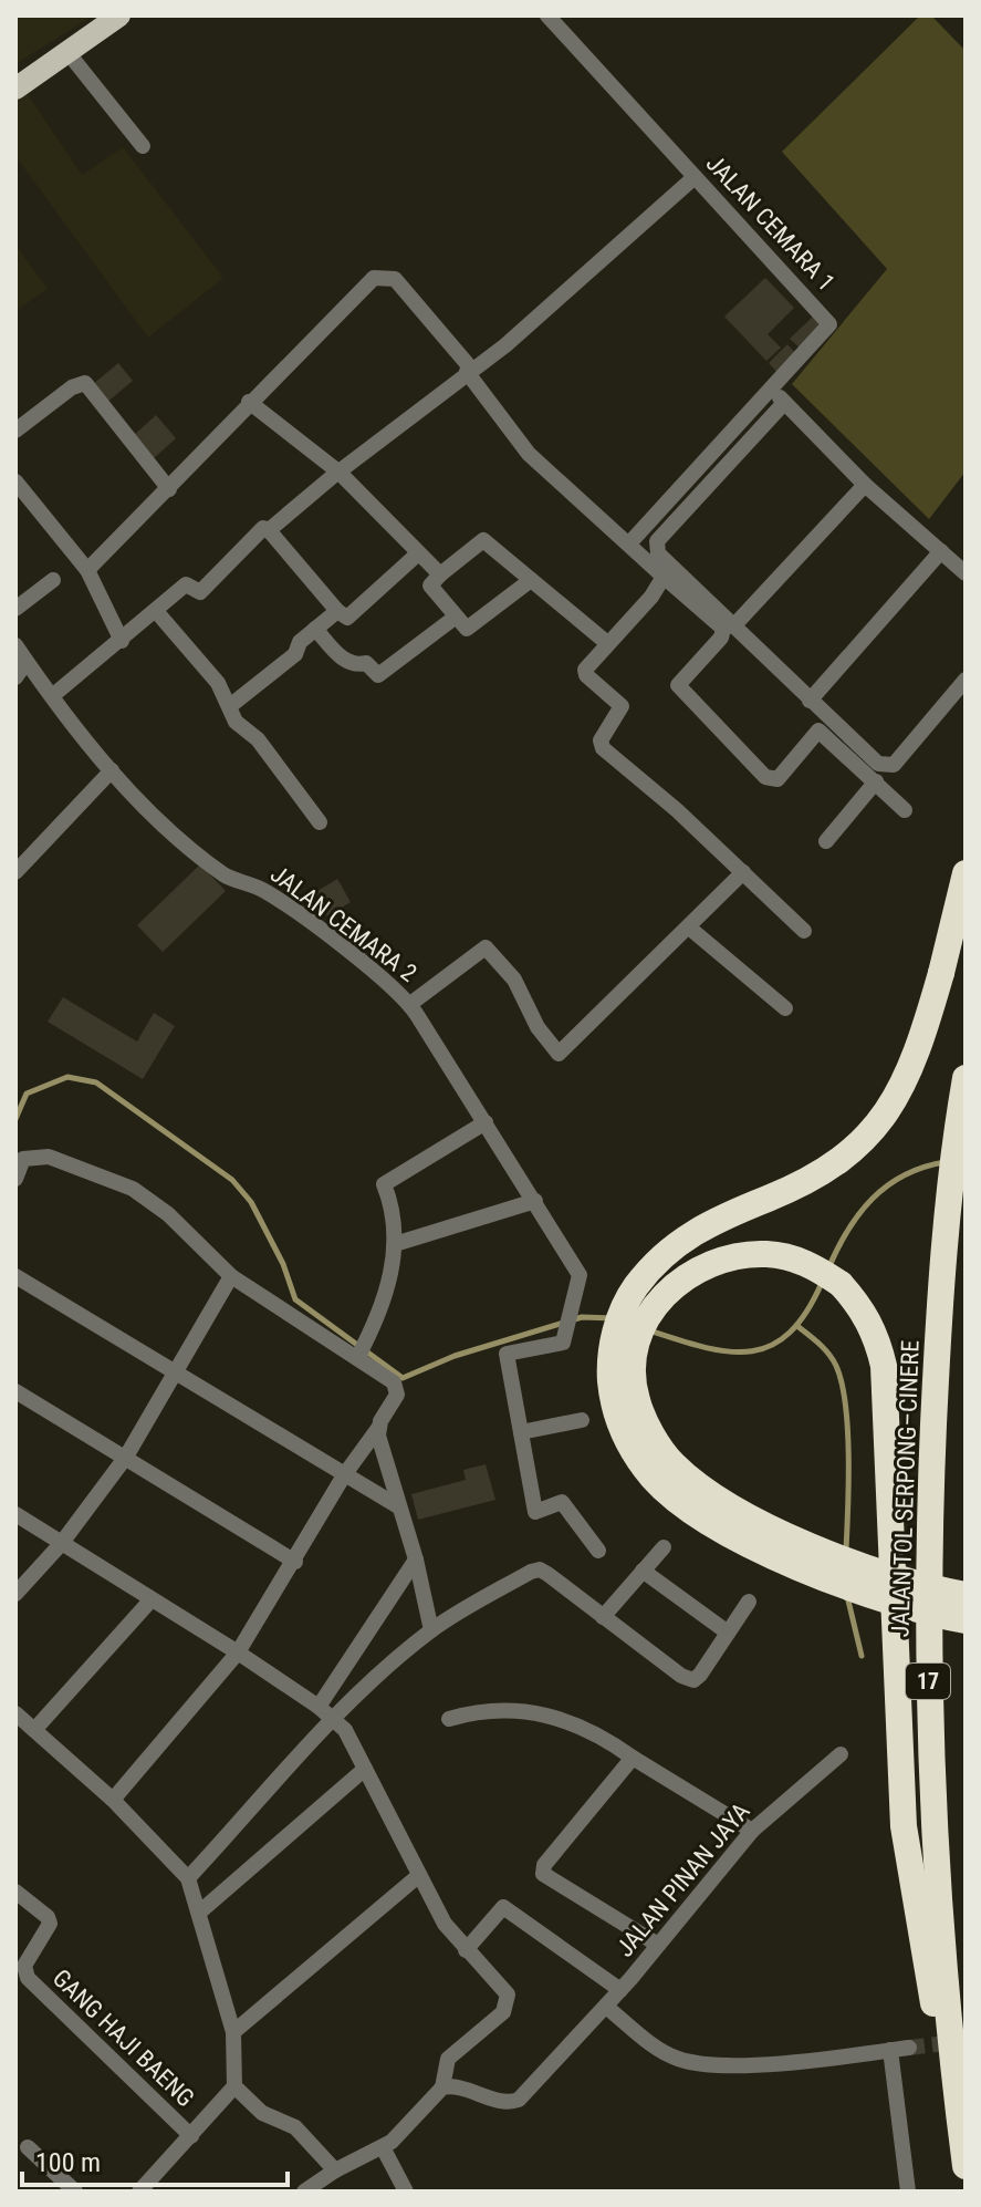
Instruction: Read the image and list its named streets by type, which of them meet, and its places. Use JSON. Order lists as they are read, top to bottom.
{
  "streets": {
    "highway": ["JALAN TOL SERPONG–CINERE", "17"],
    "street": [
      "JALAN CEMARA 1",
      "JALAN CEMARA 2",
      "JALAN PINAN JAYA",
      "GANG HAJI BAENG"
    ]
  },
  "scale_bar": "100 m"
}
